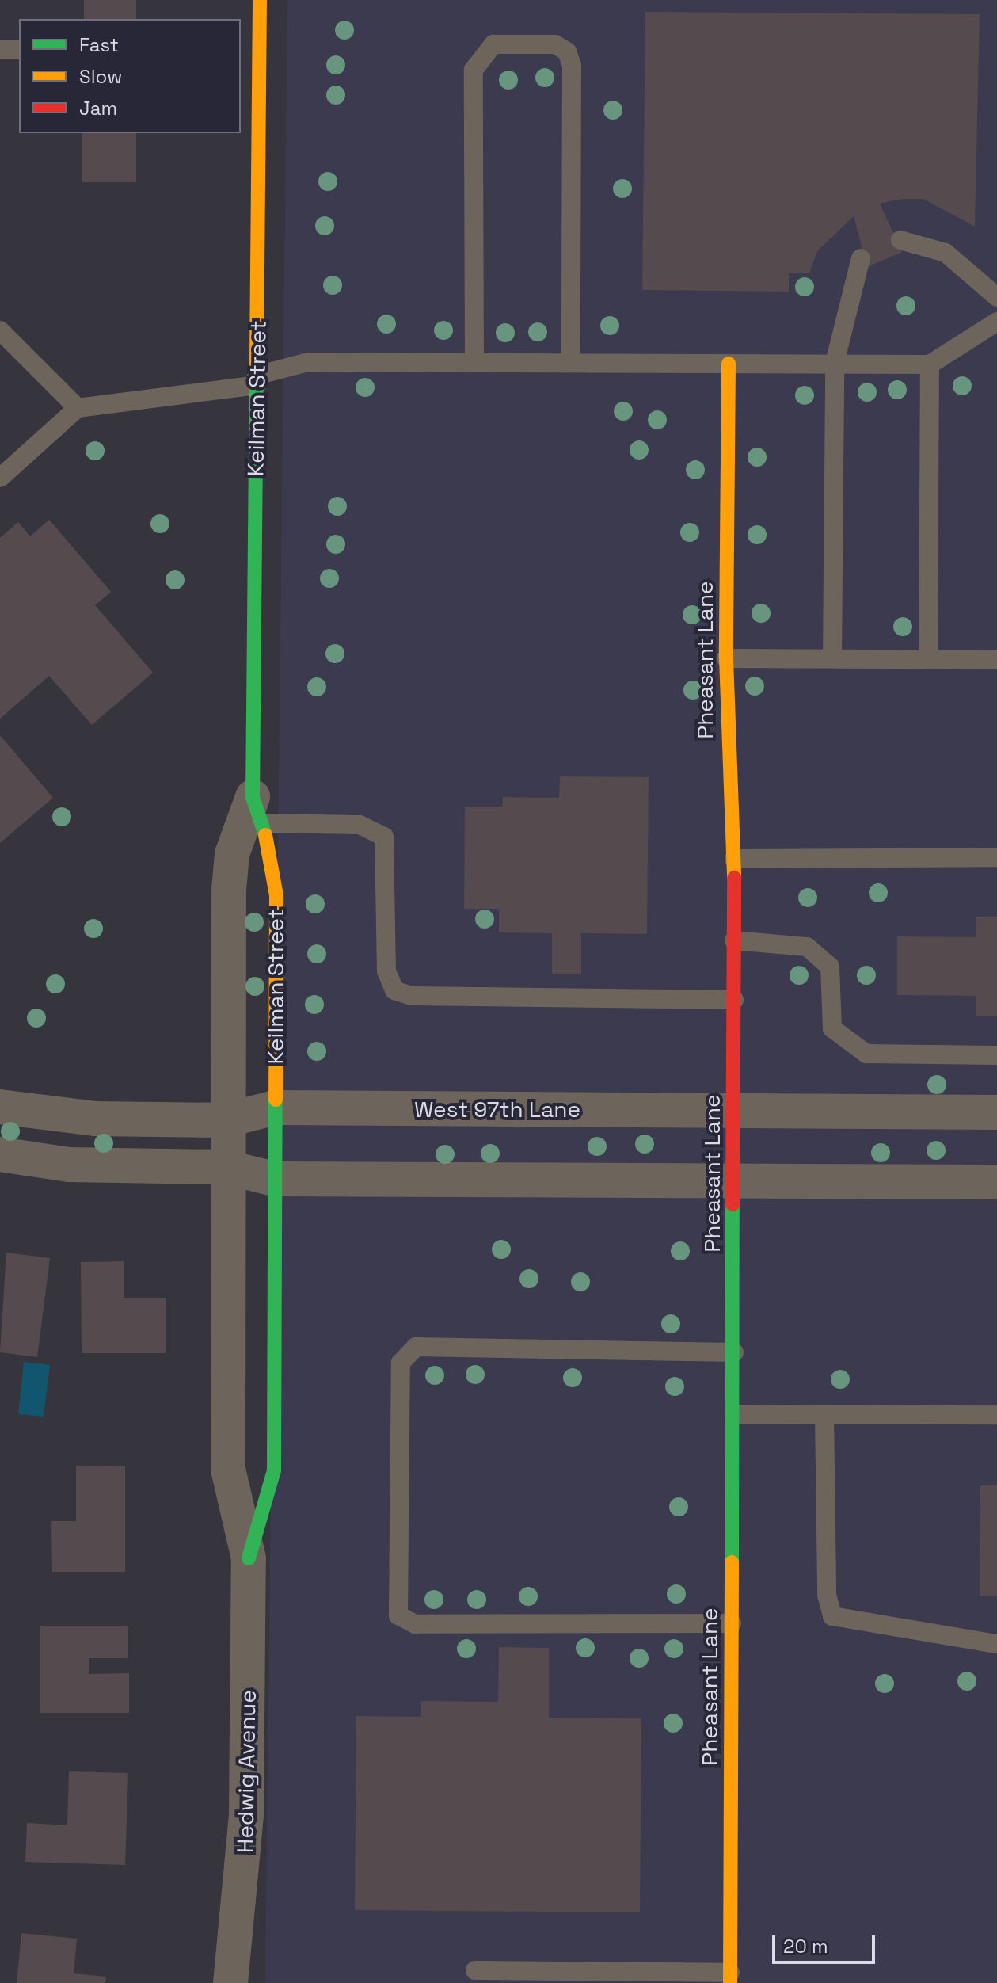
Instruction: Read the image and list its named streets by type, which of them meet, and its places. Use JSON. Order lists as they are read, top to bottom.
{
  "streets": {
    "street": [
      "Keilman Street",
      "Pheasant Lane",
      "West 97th Lane",
      "Hedwig Avenue"
    ]
  },
  "crossings": [
    ["Keilman Street", "West 97th Lane"],
    ["Keilman Street", "Hedwig Avenue"],
    ["Pheasant Lane", "West 97th Lane"]
  ],
  "legend": ["Fast", "Slow", "Jam"],
  "scale_bar": "20 m"
}
